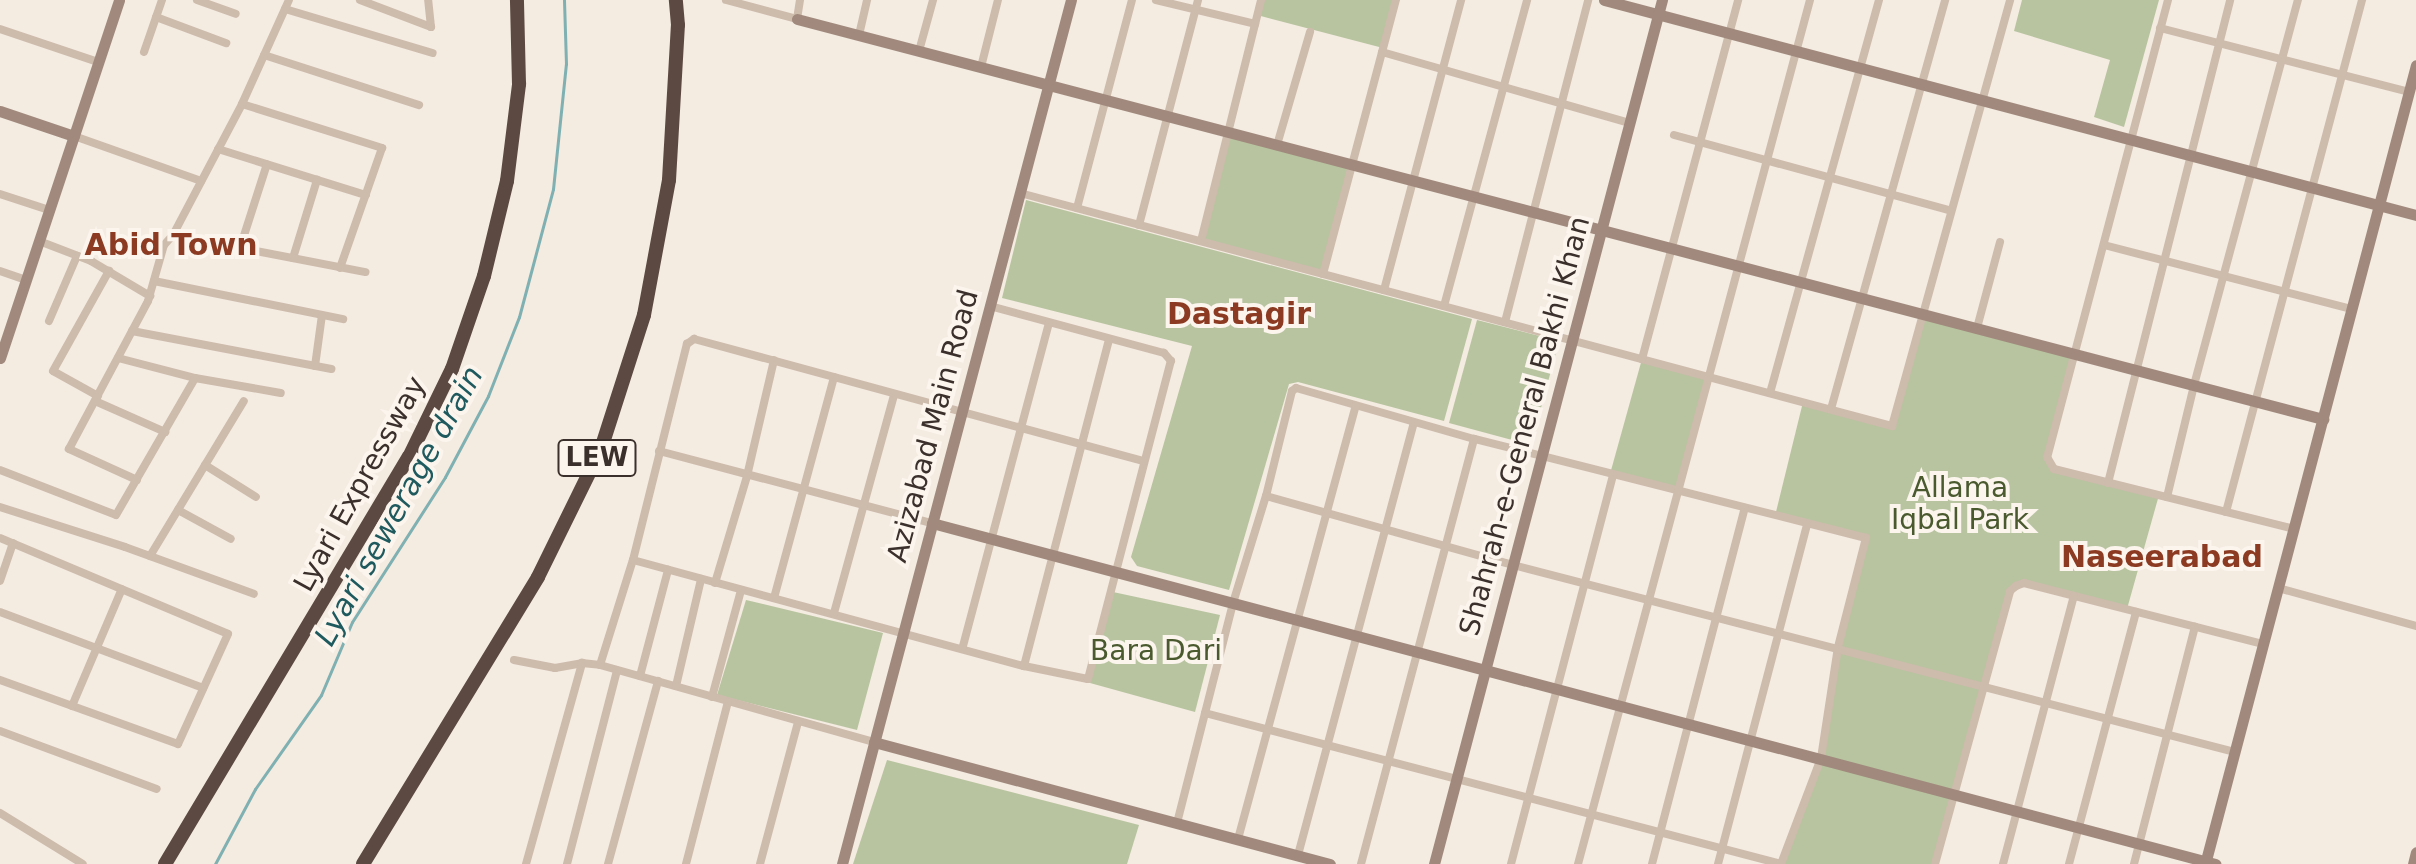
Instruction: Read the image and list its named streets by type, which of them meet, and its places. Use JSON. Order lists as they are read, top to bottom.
{
  "streets": {
    "highway": ["LEW", "Lyari Expressway"],
    "street": ["Azizabad Main Road", "Shahrah-e-General Bakhi Khan"]
  },
  "districts": ["Abid Town", "Dastagir", "Naseerabad"],
  "water": ["Lyari sewerage drain"],
  "parks": ["Allama Iqbal Park", "Bara Dari"]
}
